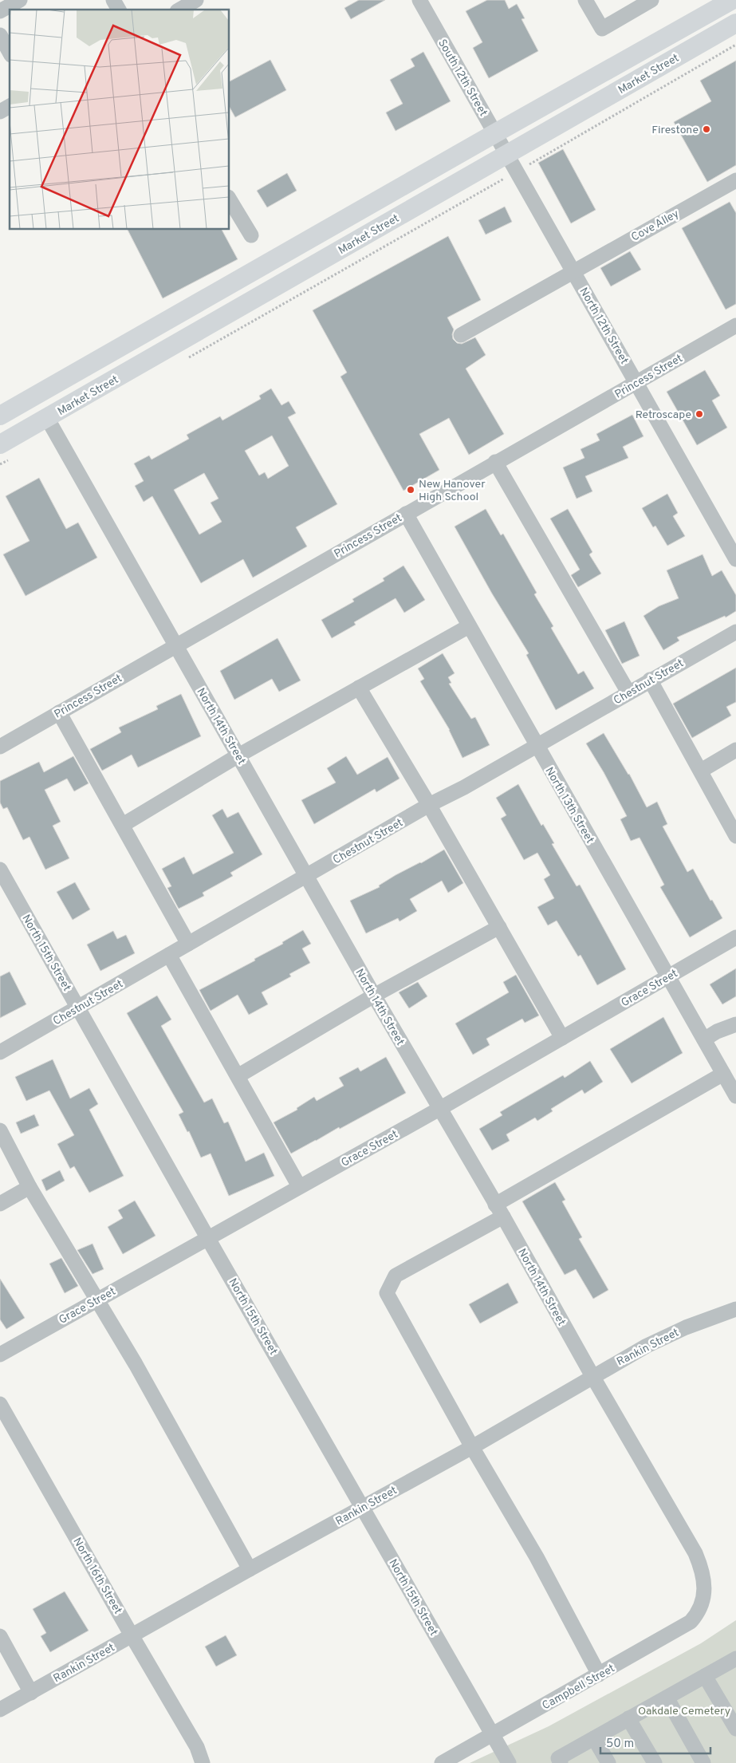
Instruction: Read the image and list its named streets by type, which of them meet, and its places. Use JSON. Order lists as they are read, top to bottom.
{
  "streets": {
    "main road": ["Market Street"],
    "street": [
      "South 12th Street",
      "Cove Alley",
      "North 12th Street",
      "Princess Street",
      "Chestnut Street",
      "North 14th Street",
      "North 13th Street",
      "North 15th Street",
      "Grace Street",
      "Rankin Street",
      "North 16th Street",
      "Campbell Street"
    ]
  },
  "crossings": [
    ["Market Street", "South 12th Street"],
    ["Market Street", "North 12th Street"],
    ["Market Street", "North 14th Street"],
    ["South 12th Street", "North 12th Street"],
    ["Cove Alley", "North 12th Street"],
    ["North 12th Street", "Princess Street"],
    ["Princess Street", "North 14th Street"],
    ["Princess Street", "North 13th Street"],
    ["Chestnut Street", "North 14th Street"],
    ["Chestnut Street", "North 13th Street"],
    ["Chestnut Street", "North 15th Street"],
    ["North 14th Street", "Grace Street"],
    ["North 14th Street", "Rankin Street"],
    ["North 14th Street", "Campbell Street"],
    ["North 13th Street", "Grace Street"],
    ["North 15th Street", "Grace Street"],
    ["North 15th Street", "Rankin Street"],
    ["North 15th Street", "Campbell Street"],
    ["Rankin Street", "North 16th Street"]
  ],
  "parks": ["Oakdale Cemetery"],
  "places": ["Firestone", "Retroscape", "New Hanover High School"],
  "scale_bar": "50 m"
}
